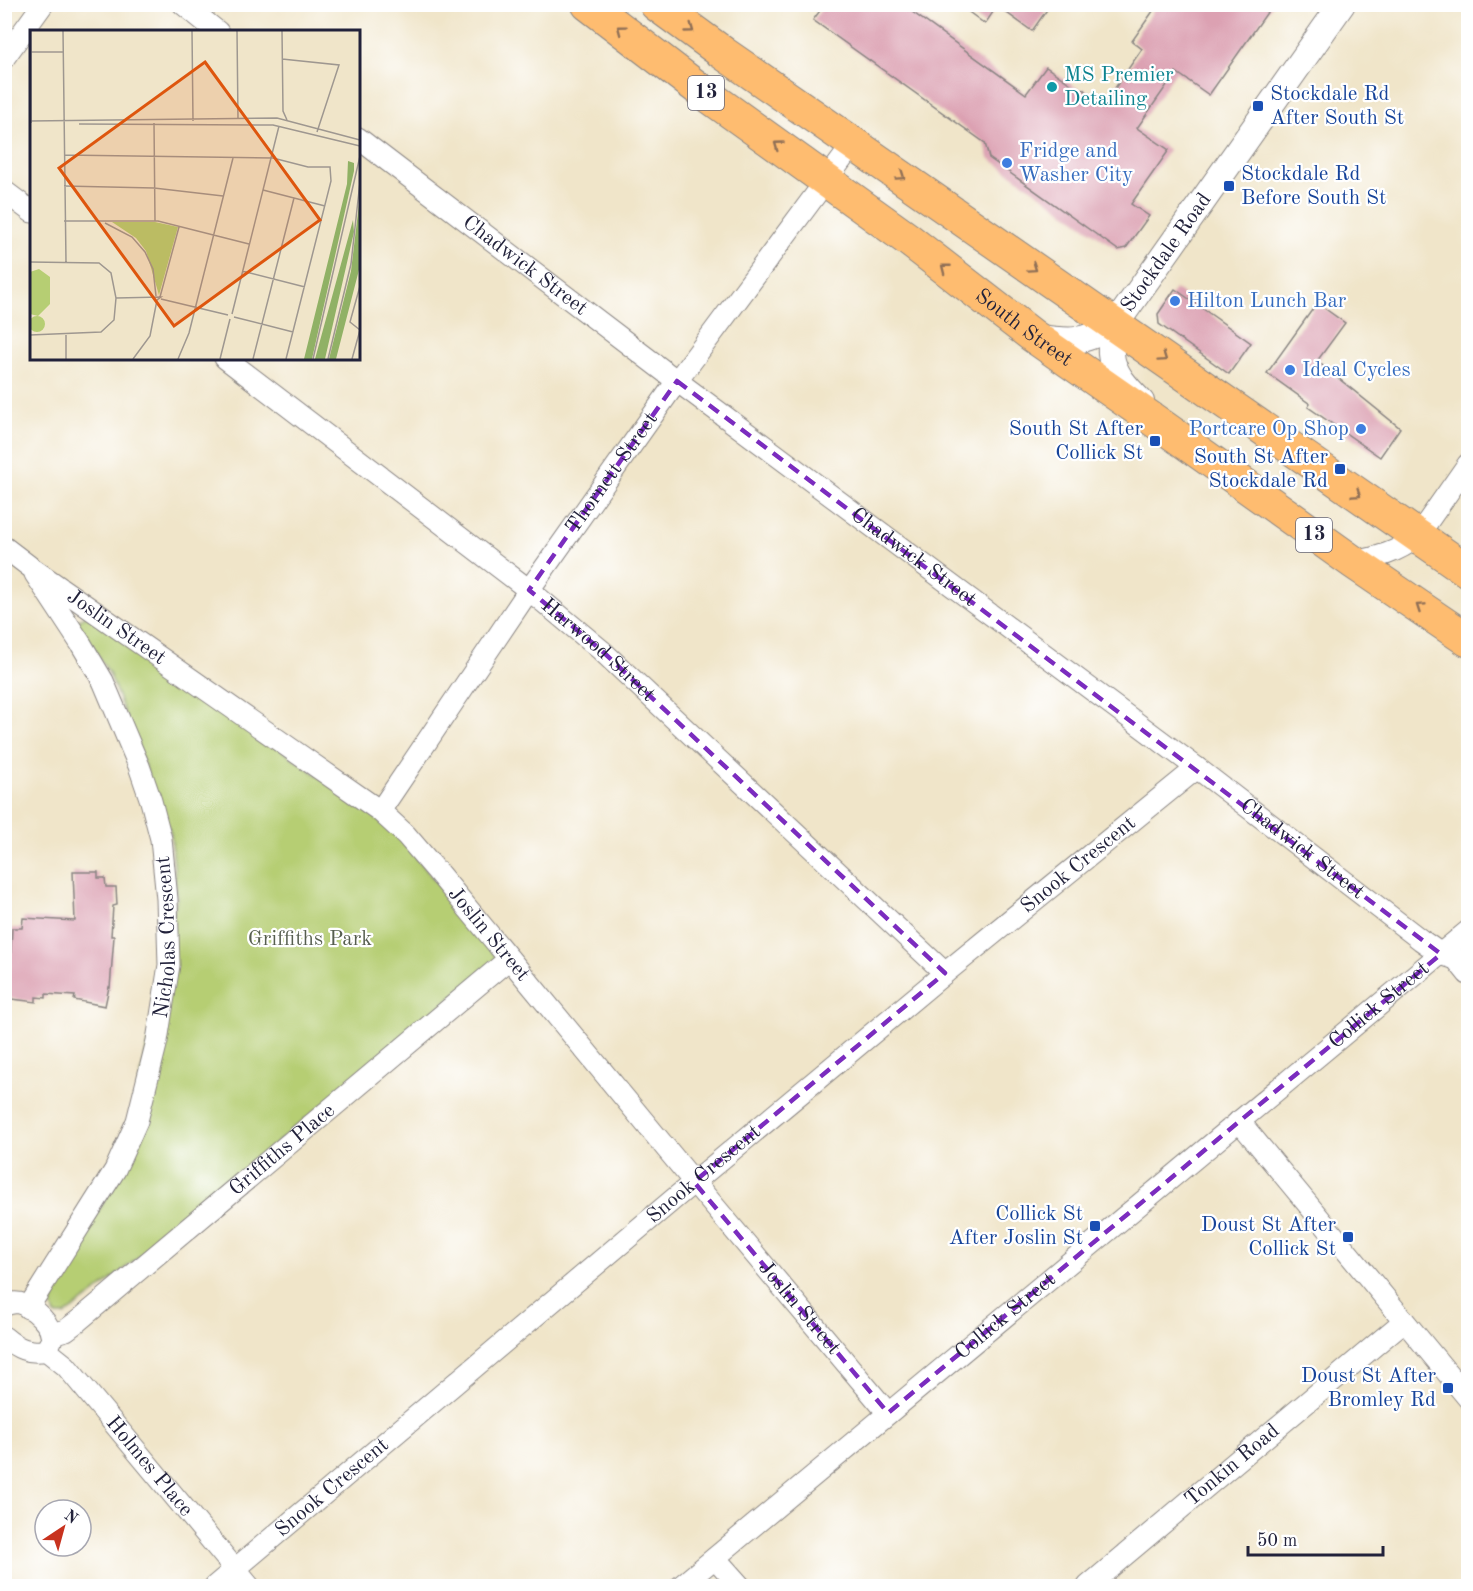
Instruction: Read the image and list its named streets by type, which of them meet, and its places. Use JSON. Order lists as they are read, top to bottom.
{
  "streets": {
    "main road": ["13", "South Street"],
    "street": [
      "Stockdale Road",
      "Chadwick Street",
      "Thornett Street",
      "Joslin Street",
      "Harwood Street",
      "Snook Crescent",
      "Nicholas Crescent",
      "Collick Street",
      "Griffiths Place",
      "Tonkin Road",
      "Holmes Place"
    ]
  },
  "crossings": [
    ["13", "Stockdale Road"],
    ["13", "Thornett Street"],
    ["Stockdale Road", "South Street"],
    ["Chadwick Street", "Thornett Street"],
    ["Chadwick Street", "Snook Crescent"],
    ["Chadwick Street", "Collick Street"],
    ["South Street", "Thornett Street"],
    ["Thornett Street", "Joslin Street"],
    ["Thornett Street", "Harwood Street"],
    ["Joslin Street", "Snook Crescent"],
    ["Joslin Street", "Nicholas Crescent"],
    ["Joslin Street", "Collick Street"],
    ["Joslin Street", "Griffiths Place"],
    ["Harwood Street", "Snook Crescent"],
    ["Snook Crescent", "Holmes Place"],
    ["Nicholas Crescent", "Holmes Place"],
    ["Griffiths Place", "Holmes Place"]
  ],
  "parks": ["Griffiths Park"],
  "places": {
    "other": [
      "MS Premier Detailing",
      "Fridge and Washer City",
      "Hilton Lunch Bar",
      "Ideal Cycles",
      "Portcare Op Shop"
    ],
    "transit": [
      "Stockdale Rd After South St",
      "Stockdale Rd Before South St",
      "South St After Collick St",
      "South St After Stockdale Rd",
      "Collick St After Joslin St",
      "Doust St After Collick St",
      "Doust St After Bromley Rd"
    ]
  },
  "scale_bar": "50 m",
  "north": "top right"
}
